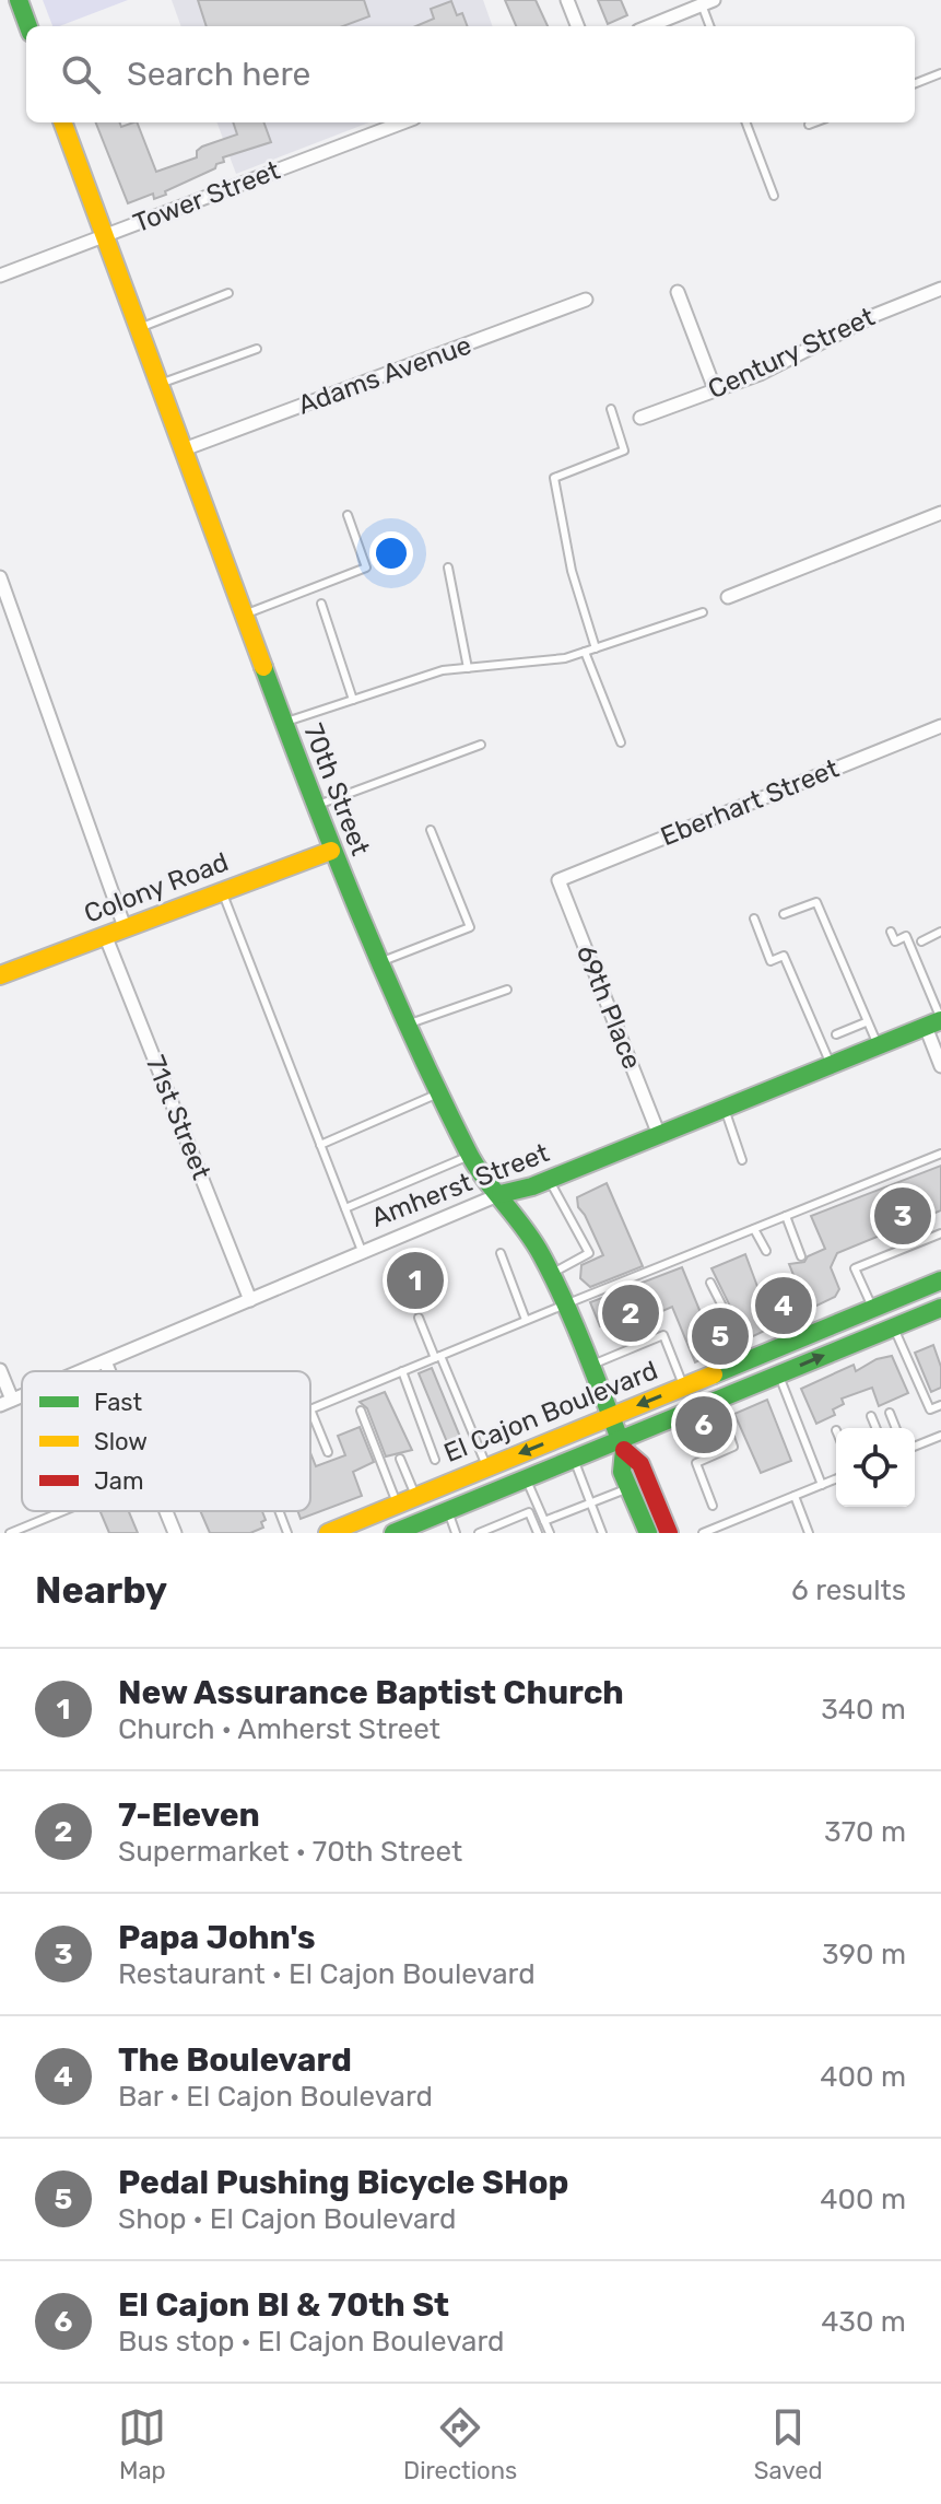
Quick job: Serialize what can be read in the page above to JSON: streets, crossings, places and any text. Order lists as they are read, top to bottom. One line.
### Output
{"streets":{"main road":["70th Street","Colony Road","Amherst Street","El Cajon Boulevard"],"street":["Tower Street","Century Street","Adams Avenue","Eberhart Street","69th Place","71st Street"]},"crossings":[["Tower Street","70th Street"],["Adams Avenue","70th Street"],["70th Street","Colony Road"],["70th Street","Amherst Street"],["70th Street","El Cajon Boulevard"],["Eberhart Street","69th Place"],["Colony Road","71st Street"],["69th Place","Amherst Street"],["71st Street","Amherst Street"]],"legend":["Fast","Slow","Jam"],"page":{"search":"Search here","pins":["3","1","4","2","5","6"],"heading":["Nearby","6 results"],"list":[{"mark":"1","name":"New Assurance Baptist Church","note":"Church · Amherst Street","value":"340 m"},{"mark":"2","name":"7-Eleven","note":"Supermarket · 70th Street","value":"370 m"},{"mark":"3","name":"Papa John's","note":"Restaurant · El Cajon Boulevard","value":"390 m"},{"mark":"4","name":"The Boulevard","note":"Bar · El Cajon Boulevard","value":"400 m"},{"mark":"5","name":"Pedal Pushing Bicycle SHop","note":"Shop · El Cajon Boulevard","value":"400 m"},{"mark":"6","name":"El Cajon Bl & 70th St","note":"Bus stop · El Cajon Boulevard","value":"430 m"}],"nav":["Map","Directions","Saved"]}}
